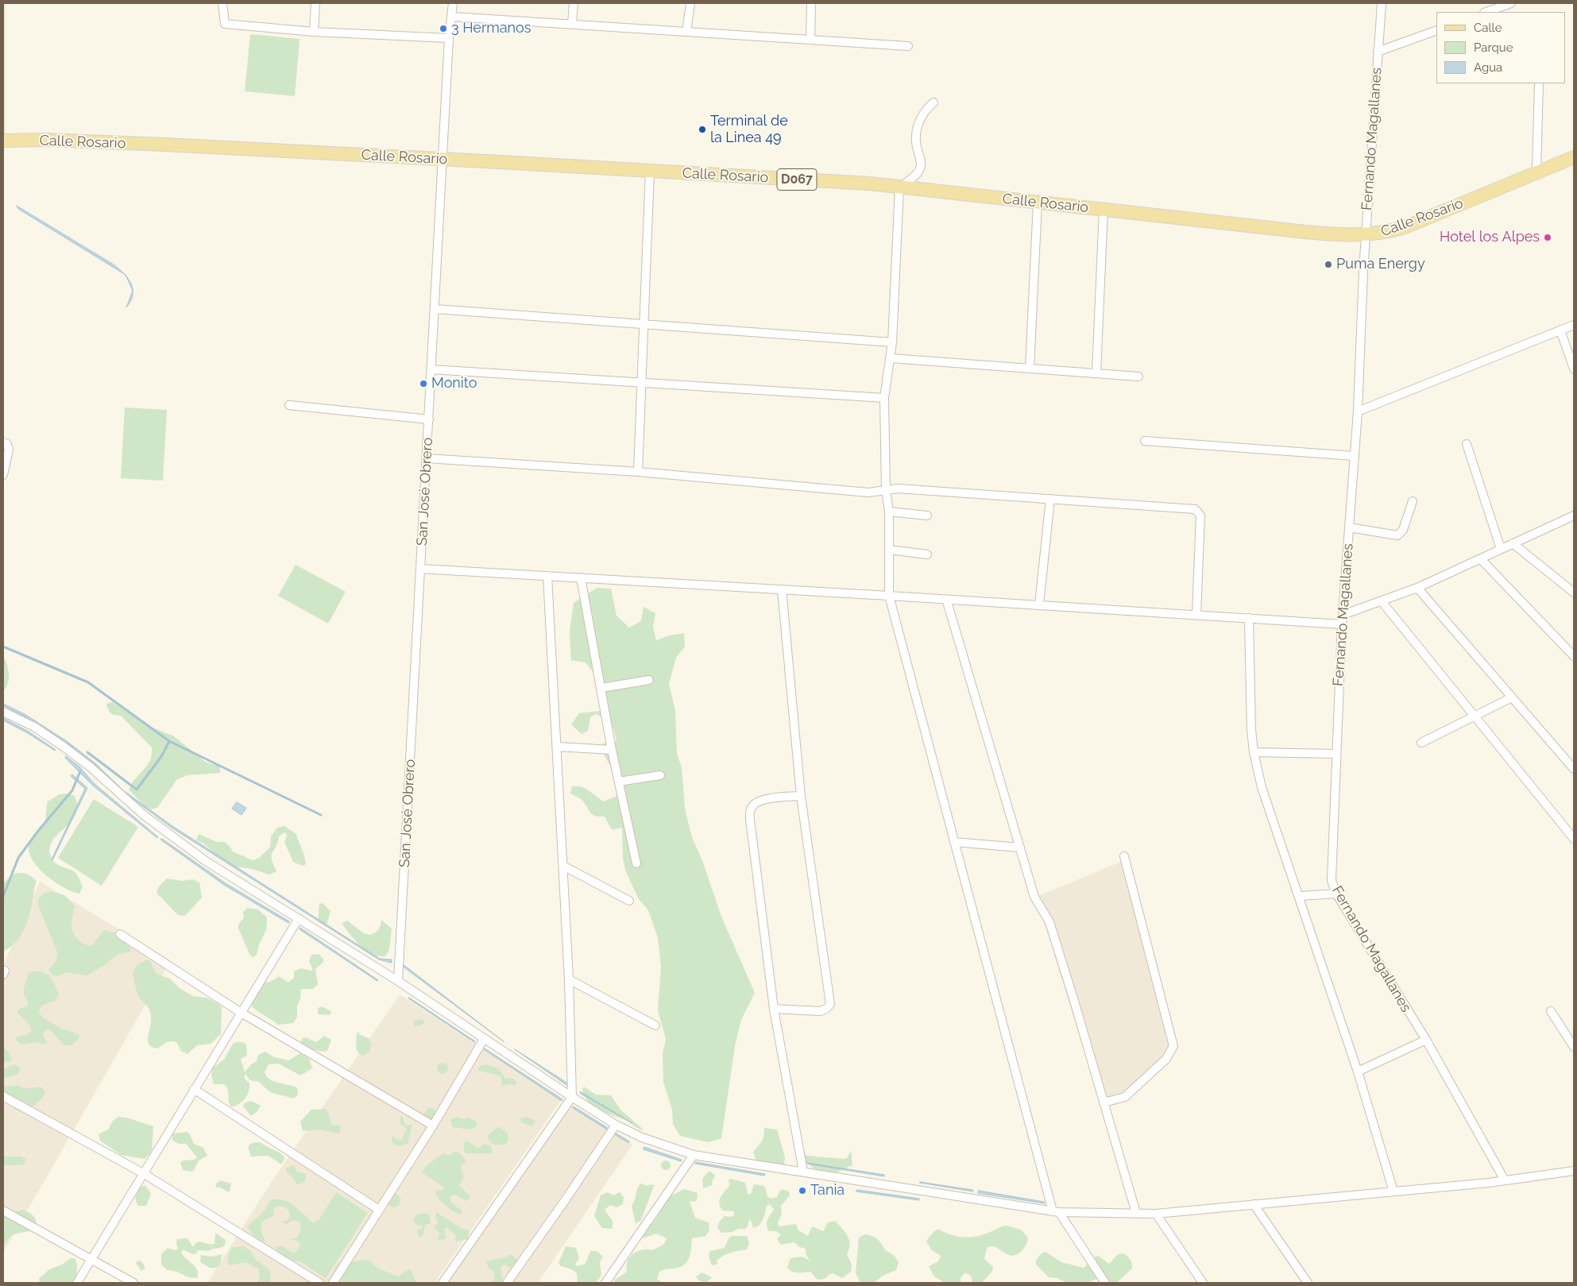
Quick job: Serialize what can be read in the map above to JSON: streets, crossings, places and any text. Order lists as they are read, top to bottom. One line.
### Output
{"streets":{"main road":["Calle Rosario","D067"],"street":["Fernando Magallanes","San José Obrero"]},"crossings":[["Fernando Magallanes","Calle Rosario"],["Calle Rosario","San José Obrero"]],"places":["3 Hermanos","Terminal de la Linea 49","Hotel los Alpes","Puma Energy","Monito","Tania"],"legend":["Calle","Parque","Agua"]}
